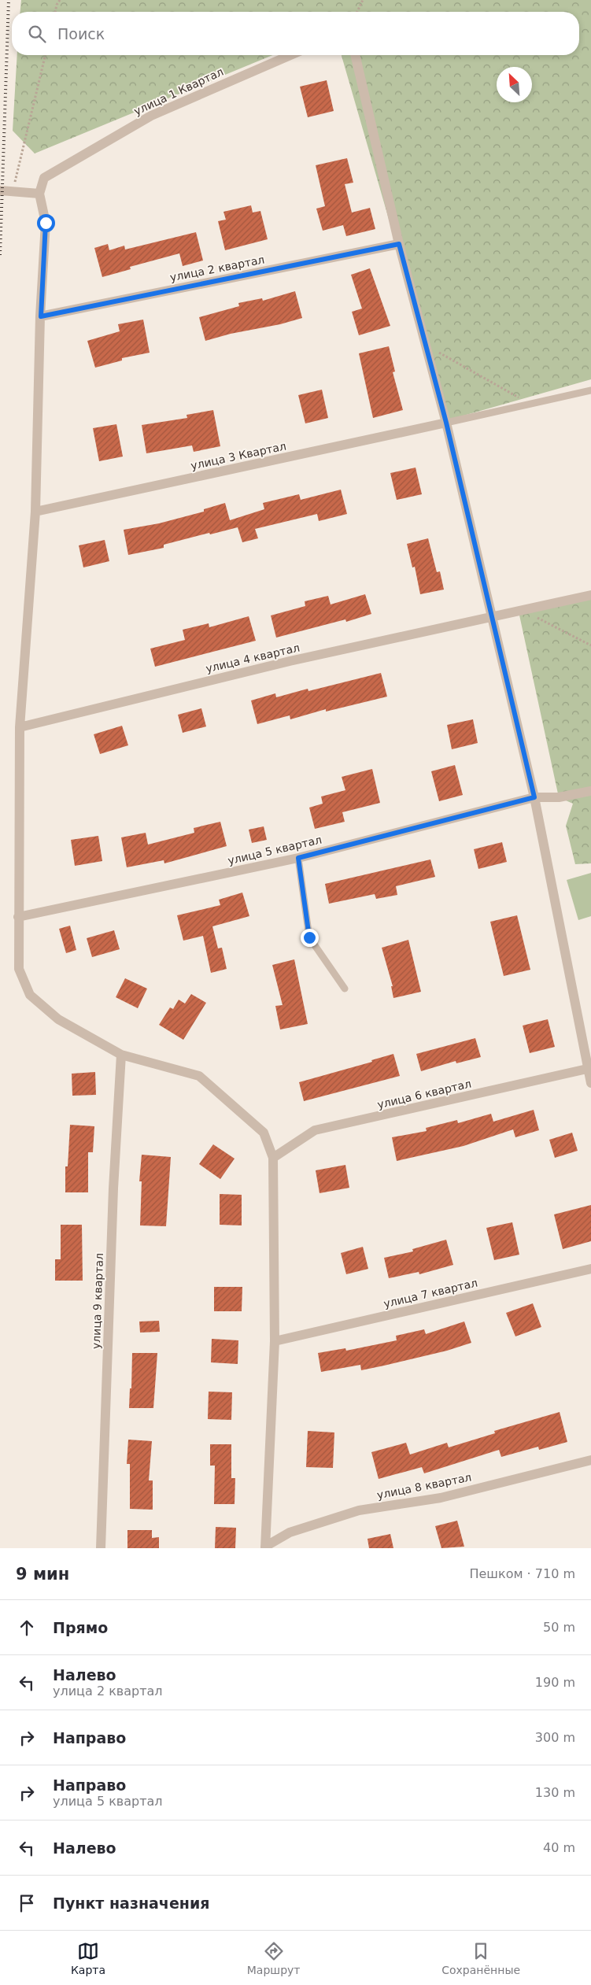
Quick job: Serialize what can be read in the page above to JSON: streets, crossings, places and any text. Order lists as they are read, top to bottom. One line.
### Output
{"streets":{"street":["улица 1 Квартал","улица 2 квартал","улица 3 Квартал","улица 4 квартал","улица 5 квартал","улица 6 квартал","улица 7 квартал","улица 9 квартал","улица 8 квартал"]},"north":"top left","page":{"search":"Поиск","heading":["9 мин","Пешком · 710 m"],"list":[["Прямо","50 m"],["Налево","улица 2 квартал","190 m"],["Направо","300 m"],["Направо","улица 5 квартал","130 m"],["Налево","40 m"],"Пункт назначения"],"nav":["Карта","Маршрут","Сохранённые"]}}
